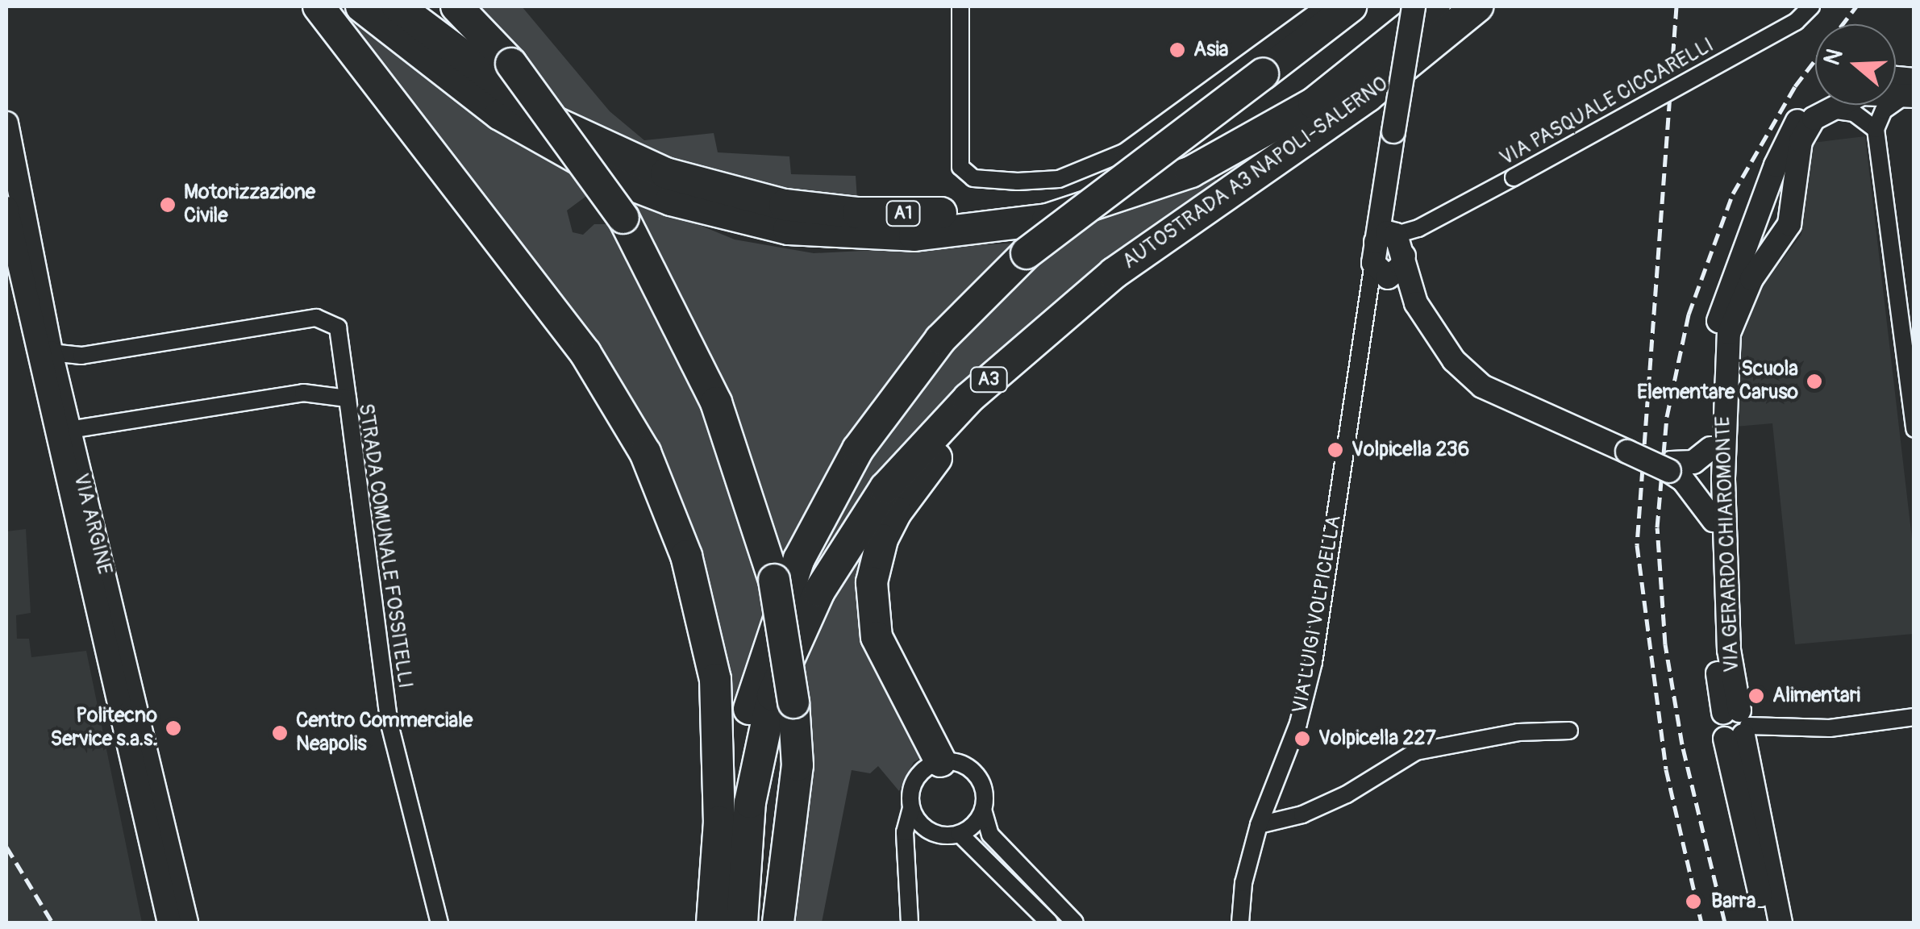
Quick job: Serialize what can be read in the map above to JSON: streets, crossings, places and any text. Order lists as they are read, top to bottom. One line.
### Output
{"streets":{"highway":["AUTOSTRADA A3 NAPOLI-SALERNO","A1","A3"],"street":["VIA PASQUALE CICCARELLI","VIA ARGINE","VIA GERARDO CHIAROMONTE","STRADA COMUNALE FOSSITELLI","VIA LUIGI VOLPICELLA"]},"crossings":[["VIA PASQUALE CICCARELLI","VIA LUIGI VOLPICELLA"],["A1","VIA LUIGI VOLPICELLA"],["VIA ARGINE","STRADA COMUNALE FOSSITELLI"]],"places":["Asia","Motorizzazione Civile","Scuola Elementare Caruso","Volpicella 236","Alimentari","Politecno Service s.a.s.","Centro Commerciale Neapolis","Volpicella 227","Barra"],"north":"left"}
